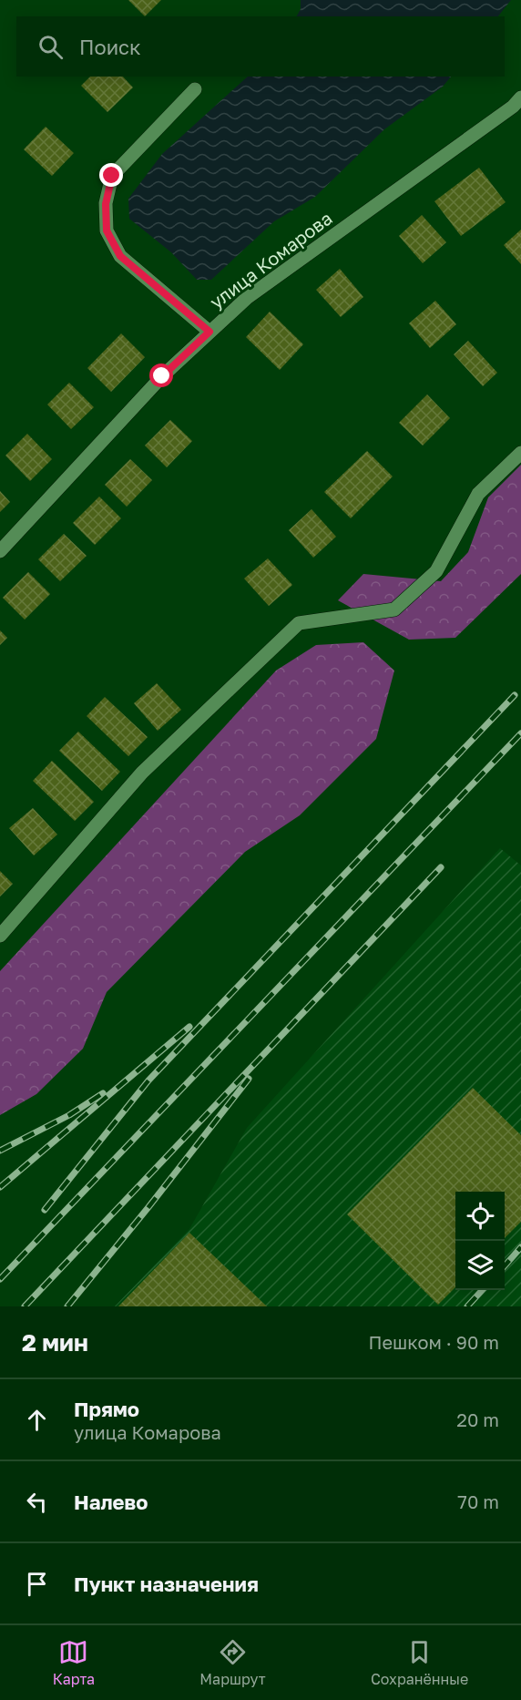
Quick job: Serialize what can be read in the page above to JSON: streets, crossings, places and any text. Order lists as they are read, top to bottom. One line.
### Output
{"streets":{"street":["улица Комарова"]},"page":{"search":"Поиск","heading":["2 мин","Пешком · 90 m"],"list":[["Прямо","улица Комарова","20 m"],["Налево","70 m"],"Пункт назначения"],"nav":["Карта","Маршрут","Сохранённые"]}}
